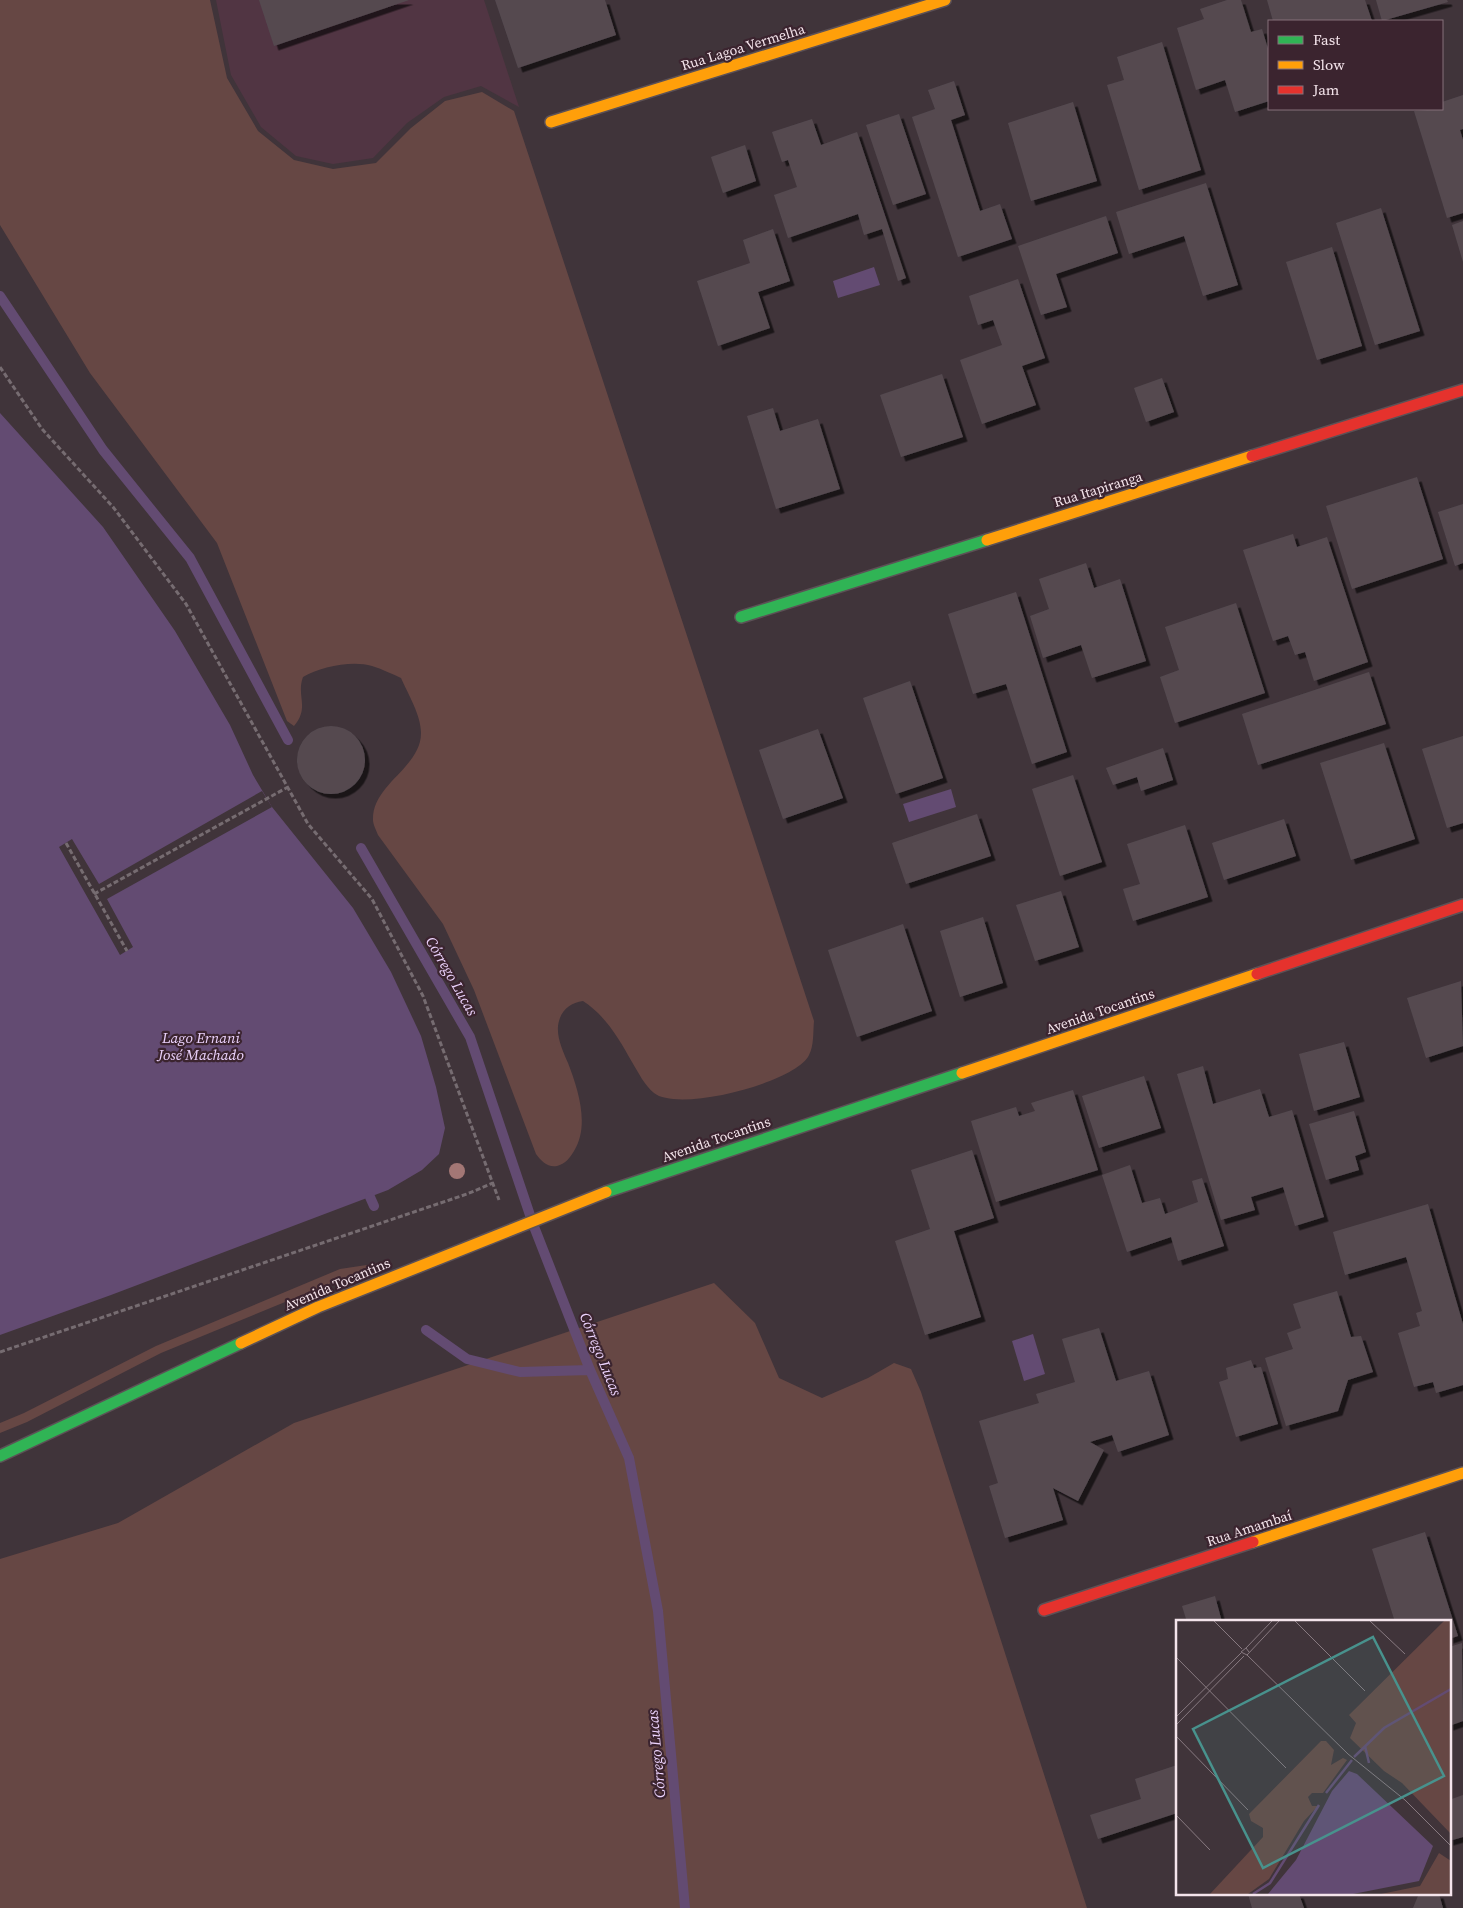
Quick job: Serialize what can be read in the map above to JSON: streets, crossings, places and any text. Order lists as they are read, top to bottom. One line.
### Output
{"streets":{"street":["Rua Lagoa Vermelha","Rua Itapiranga","Avenida Tocantins","Rua Amambaí"]},"water":["Córrego Lucas","Lago Ernani José Machado"],"legend":["Fast","Slow","Jam"]}
